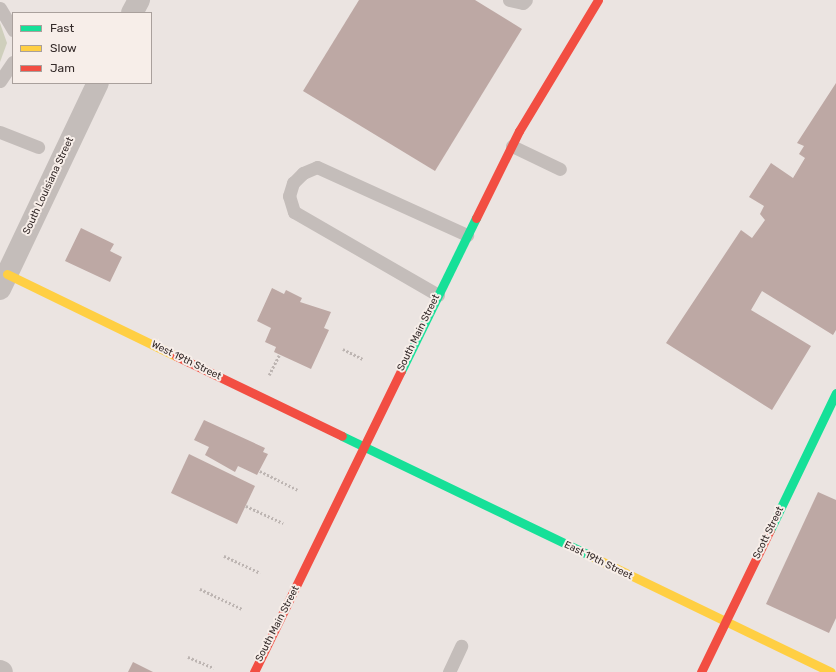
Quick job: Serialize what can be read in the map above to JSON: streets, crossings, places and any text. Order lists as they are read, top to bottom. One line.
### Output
{"streets":{"street":["South Louisiana Street","South Main Street","West 19th Street","Scott Street","East 19th Street"]},"crossings":[["South Louisiana Street","West 19th Street"],["South Main Street","West 19th Street"],["South Main Street","East 19th Street"],["West 19th Street","East 19th Street"],["Scott Street","East 19th Street"]],"legend":["Fast","Slow","Jam"]}
